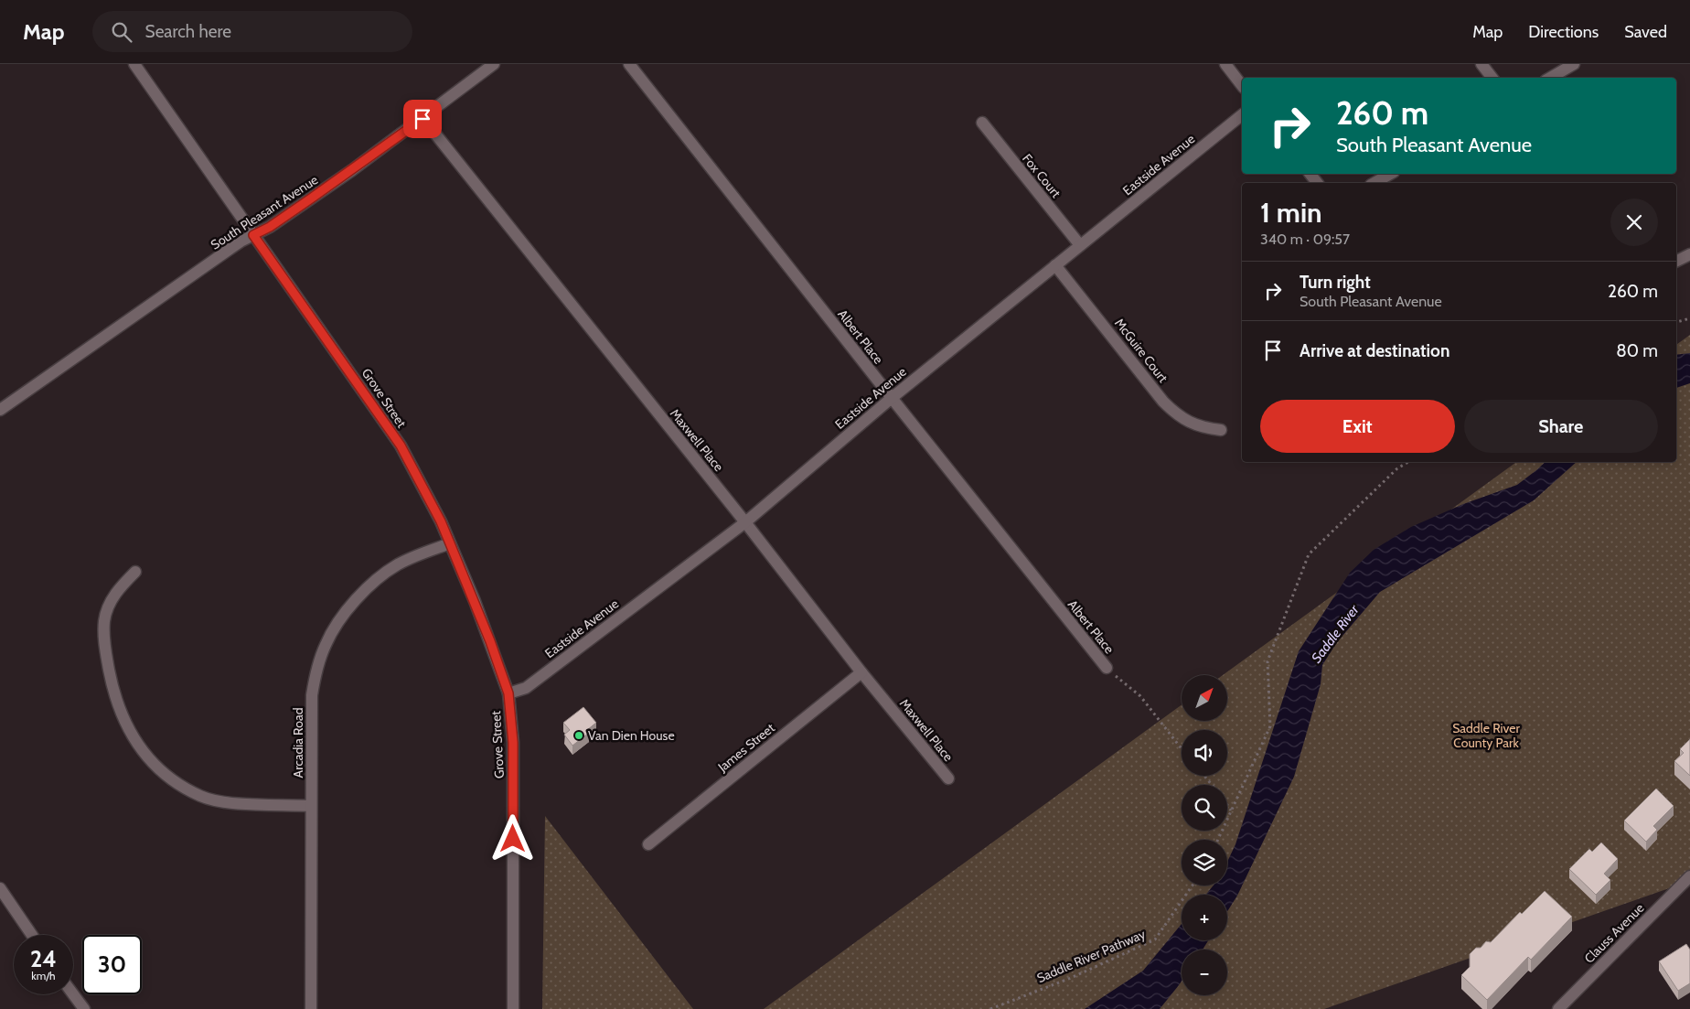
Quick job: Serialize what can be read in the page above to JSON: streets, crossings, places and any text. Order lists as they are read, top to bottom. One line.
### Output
{"streets":{"street":["Eastside Avenue","Fox Court","South Pleasant Avenue","Albert Place","McGuire Court","Grove Street","Maxwell Place","Arcadia Road","James Street","Clauss Avenue"],"path":["Saddle River Pathway"]},"crossings":[["Eastside Avenue","Fox Court"],["Eastside Avenue","Albert Place"],["Eastside Avenue","McGuire Court"],["Eastside Avenue","Grove Street"],["Eastside Avenue","Maxwell Place"],["South Pleasant Avenue","Grove Street"],["South Pleasant Avenue","Maxwell Place"],["Grove Street","Arcadia Road"],["Maxwell Place","James Street"]],"water":["Saddle River"],"parks":["Saddle River County Park"],"places":["Van Dien House"],"north":"top right","page":{"header":"Map","search":"Search here","nav":["Map","Directions","Saved"],"turn":["260 m","South Pleasant Avenue"],"heading":["1 min","340 m · 09:57"],"list":[{"name":"Turn right","note":"South Pleasant Avenue","value":"260 m"},{"name":"Arrive at destination","value":"80 m"}],"buttons":["Exit","Share"],"map_buttons":["+","−"],"speed":"24 km/h","limit":"30"}}
